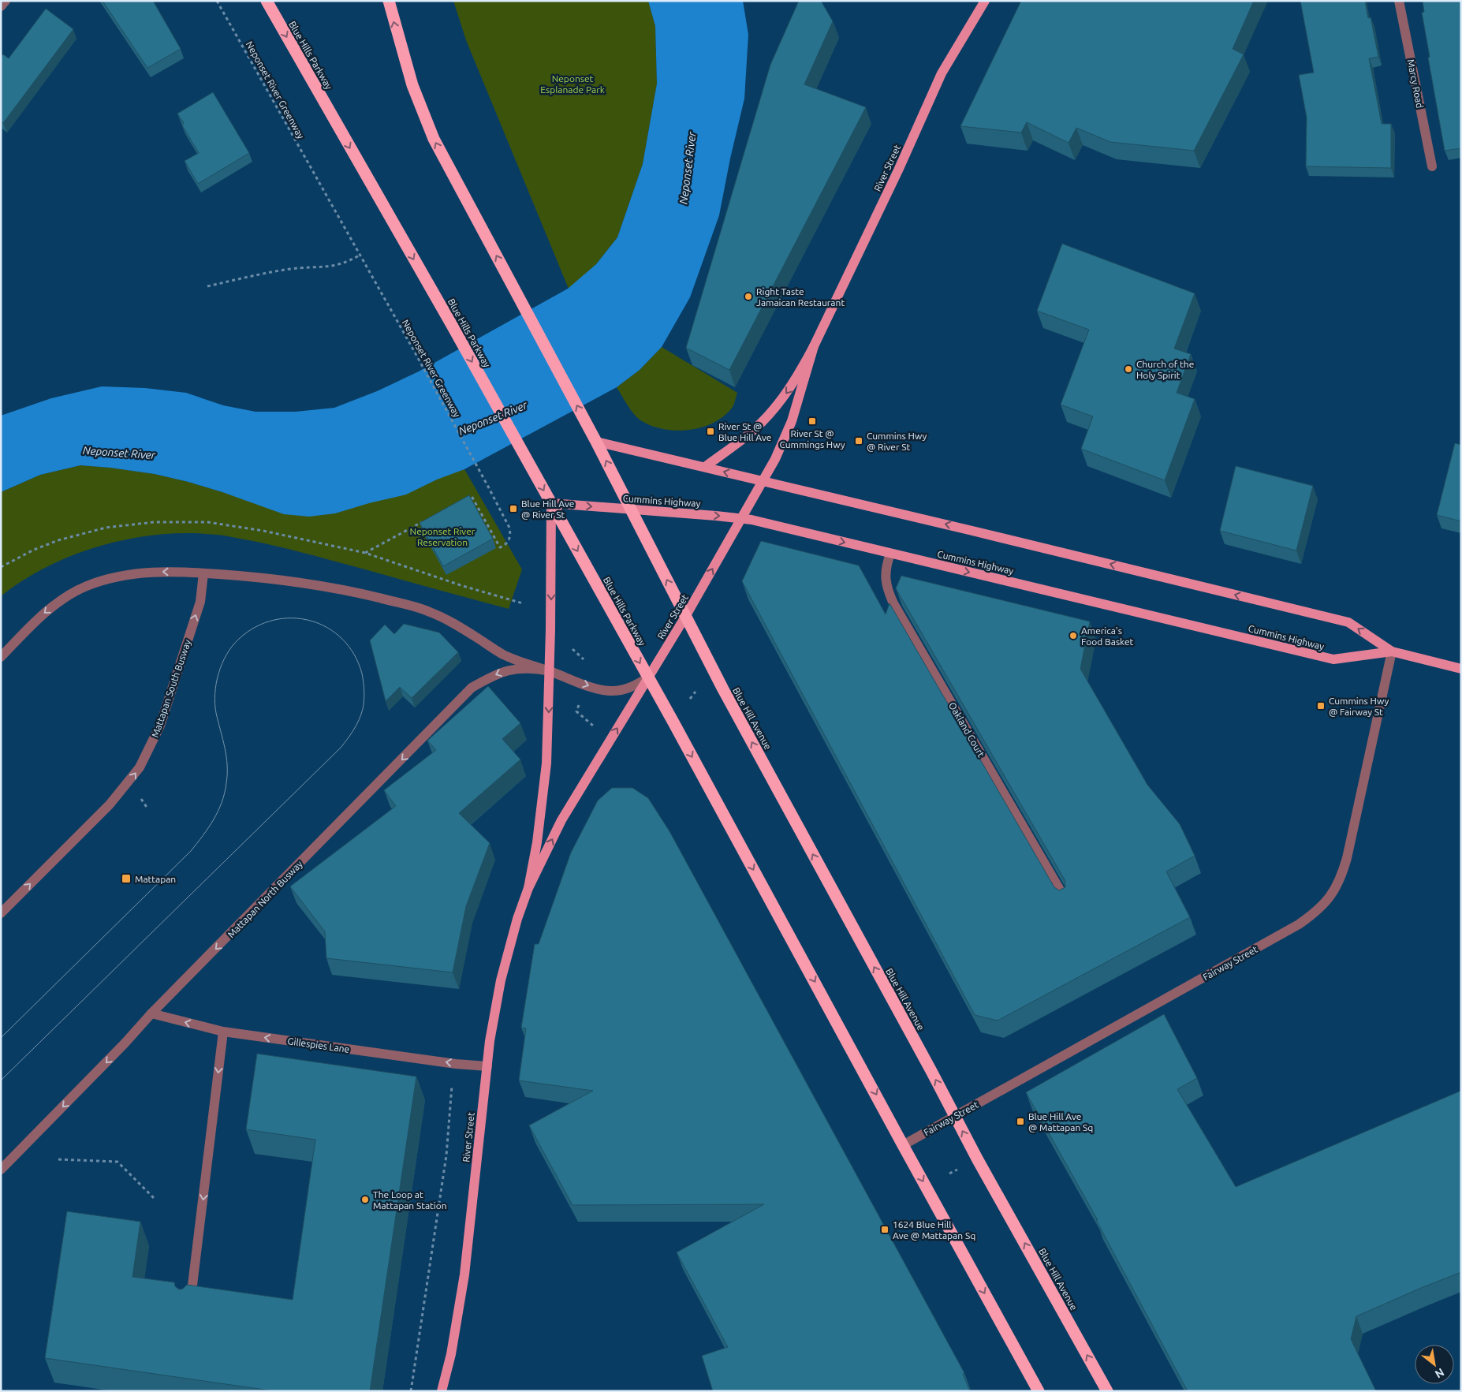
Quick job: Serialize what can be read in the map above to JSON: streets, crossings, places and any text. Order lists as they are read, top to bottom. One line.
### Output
{"streets":{"highway":["Blue Hills Parkway","Blue Hill Avenue"],"main road":["River Street","Cummins Highway"],"street":["Marcy Road","Mattapan South Busway","Oakland Court","Mattapan North Busway","Fairway Street","Gillespies Lane"],"path":["Neponset River Greenway"]},"crossings":[["Blue Hills Parkway","River Street"],["Blue Hills Parkway","Cummins Highway"],["River Street","Cummins Highway"],["River Street","Blue Hill Avenue"],["River Street","Mattapan North Busway"],["River Street","Gillespies Lane"],["Cummins Highway","Oakland Court"],["Cummins Highway","Fairway Street"],["Blue Hill Avenue","Fairway Street"],["Mattapan North Busway","Gillespies Lane"]],"one_way":["Mattapan South Busway","Mattapan North Busway","Gillespies Lane"],"water":["Neponset River"],"parks":["Neponset Esplanade Park","Neponset River Reservation"],"places":{"other":["Right Taste Jamaican Restaurant","Church of the Holy Spirit","America's Food Basket","The Loop at Mattapan Station"],"transit":["River St @ Cummings Hwy","River St @ Blue Hill Ave","Cummins Hwy @ River St","Blue Hill Ave @ River St","Cummins Hwy @ Fairway St","Mattapan","Blue Hill Ave @ Mattapan Sq","1624 Blue Hill Ave @ Mattapan Sq"]},"north":"bottom right"}
